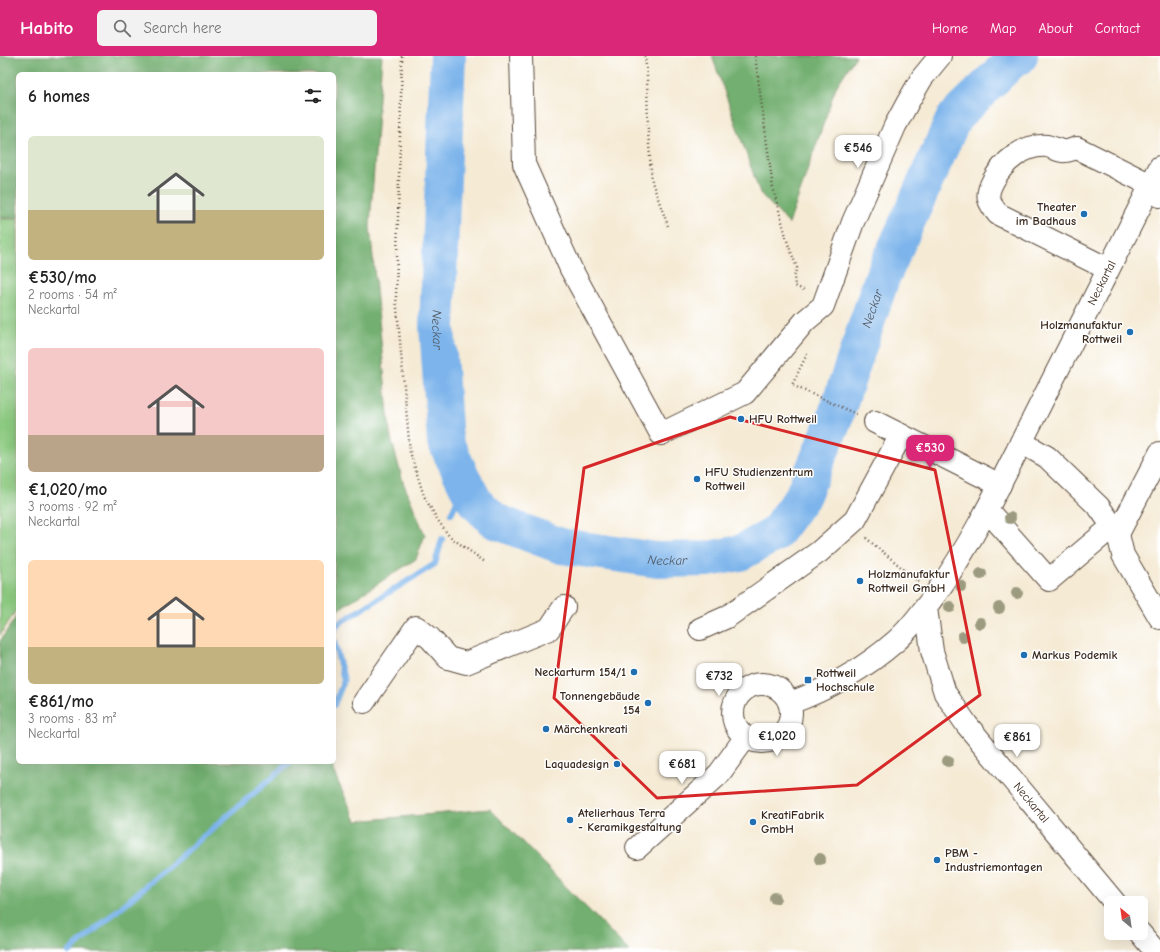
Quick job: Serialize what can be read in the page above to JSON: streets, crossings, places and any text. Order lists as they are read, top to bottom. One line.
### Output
{"streets":{"street":["Neckartal"]},"water":["Neckar"],"places":{"other":["Theater im Badhaus","Holzmanufaktur Rottweil","HFU Rottweil","HFU Studienzentrum Rottweil","Holzmanufaktur Rottweil GmbH","Markus Podemik","Neckarturm 154/1","Tonnengebäude 154","Märchenkreati","Laquadesign","Atelierhaus Terra - Keramikgestaltung","KreatiFabrik GmbH","PBM - Industriemontagen"],"transit":["Rottweil Hochschule"]},"north":"top left","page":{"header":"Habito","search":"Search here","nav":["Home","Map","About","Contact"],"heading":"6 homes","list":[{"name":"€530/mo","note":"2 rooms · 54 m² · Neckartal"},{"name":"€1,020/mo","note":"3 rooms · 92 m² · Neckartal"},{"name":"€861/mo","note":"3 rooms · 83 m² · Neckartal"}],"price":["€546","€530","€732","€1,020","€861","€681"]}}
